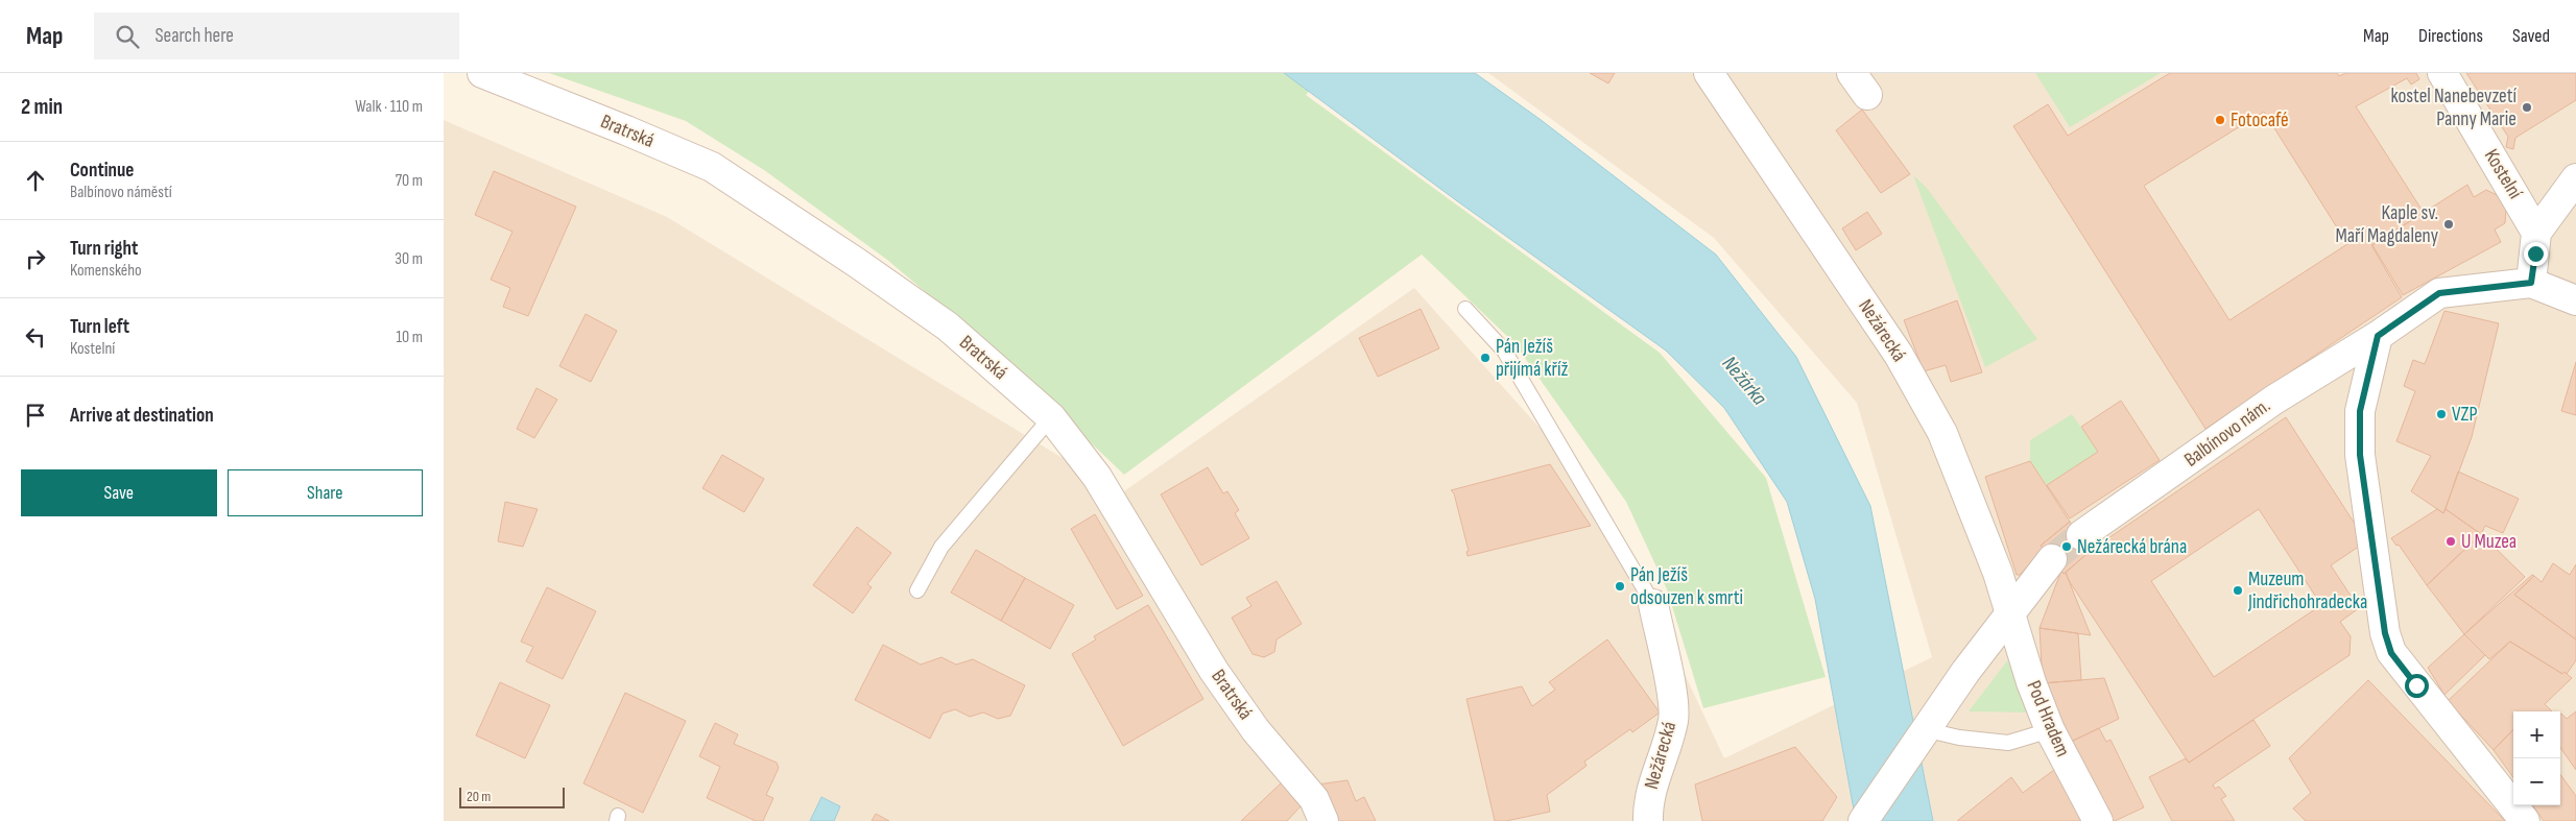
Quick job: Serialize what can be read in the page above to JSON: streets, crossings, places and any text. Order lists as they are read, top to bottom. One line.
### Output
{"streets":{"street":["Bratrská","Kostelní","Nežárecká","Balbínovo nám.","Pod Hradem"]},"crossings":[["Nežárecká","Pod Hradem"]],"water":["Nežárka"],"places":["kostel Nanebevzetí Panny Marie","Fotocafé","Kaple sv. Maří Magdaleny","Pán Ježíš přijímá kříž","VZP","U Muzea","Nežárecká brána","Pán Ježíš odsouzen k smrti","Muzeum Jindřichohradecka"],"scale_bar":"20 m","page":{"header":"Map","search":"Search here","nav":["Map","Directions","Saved"],"heading":["2 min","Walk · 110 m"],"list":[["Continue","Balbínovo náměstí","70 m"],["Turn right","Komenského","30 m"],["Turn left","Kostelní","10 m"],"Arrive at destination"],"buttons":["Save","Share"],"map_buttons":["+","−"],"scale":"20 m"}}
